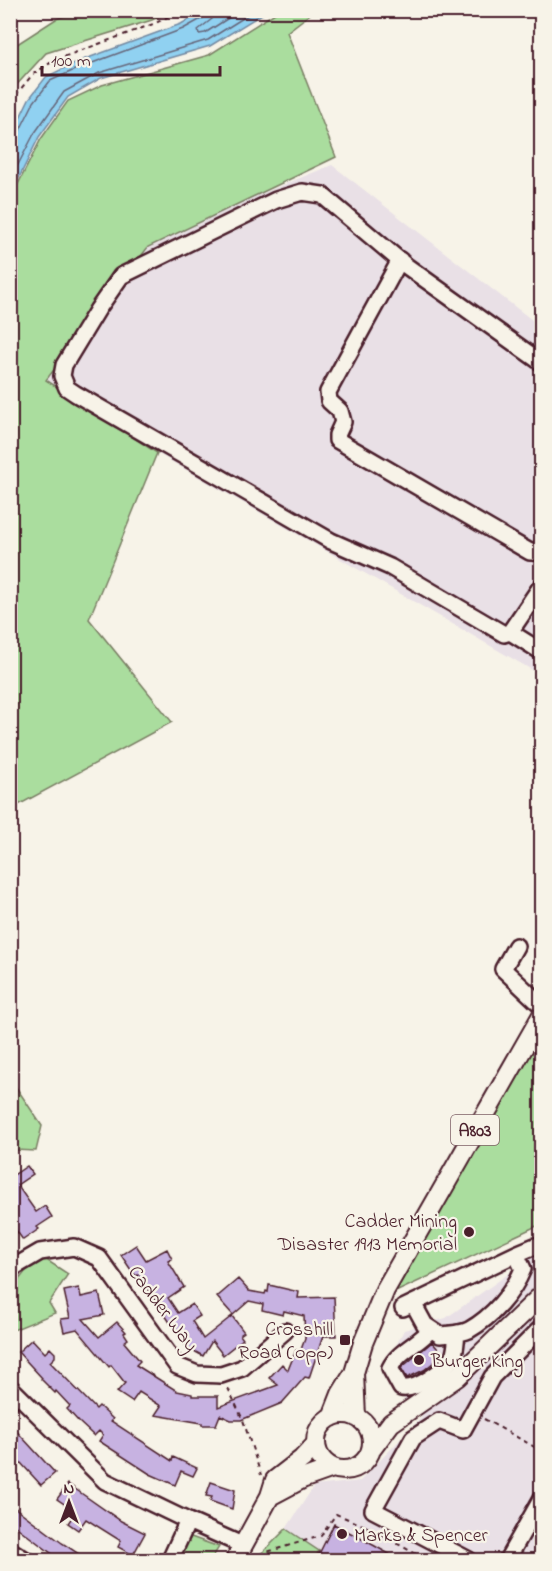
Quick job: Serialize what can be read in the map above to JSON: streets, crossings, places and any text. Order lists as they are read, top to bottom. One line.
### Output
{"streets":{"main road":["A803"],"street":["Cadder Way"]},"places":{"other":["Cadder Mining Disaster 1913 Memorial","Burger King","Marks & Spencer"],"transit":["Crosshill Road (opp)"]},"scale_bar":"100 m","north":"top"}
